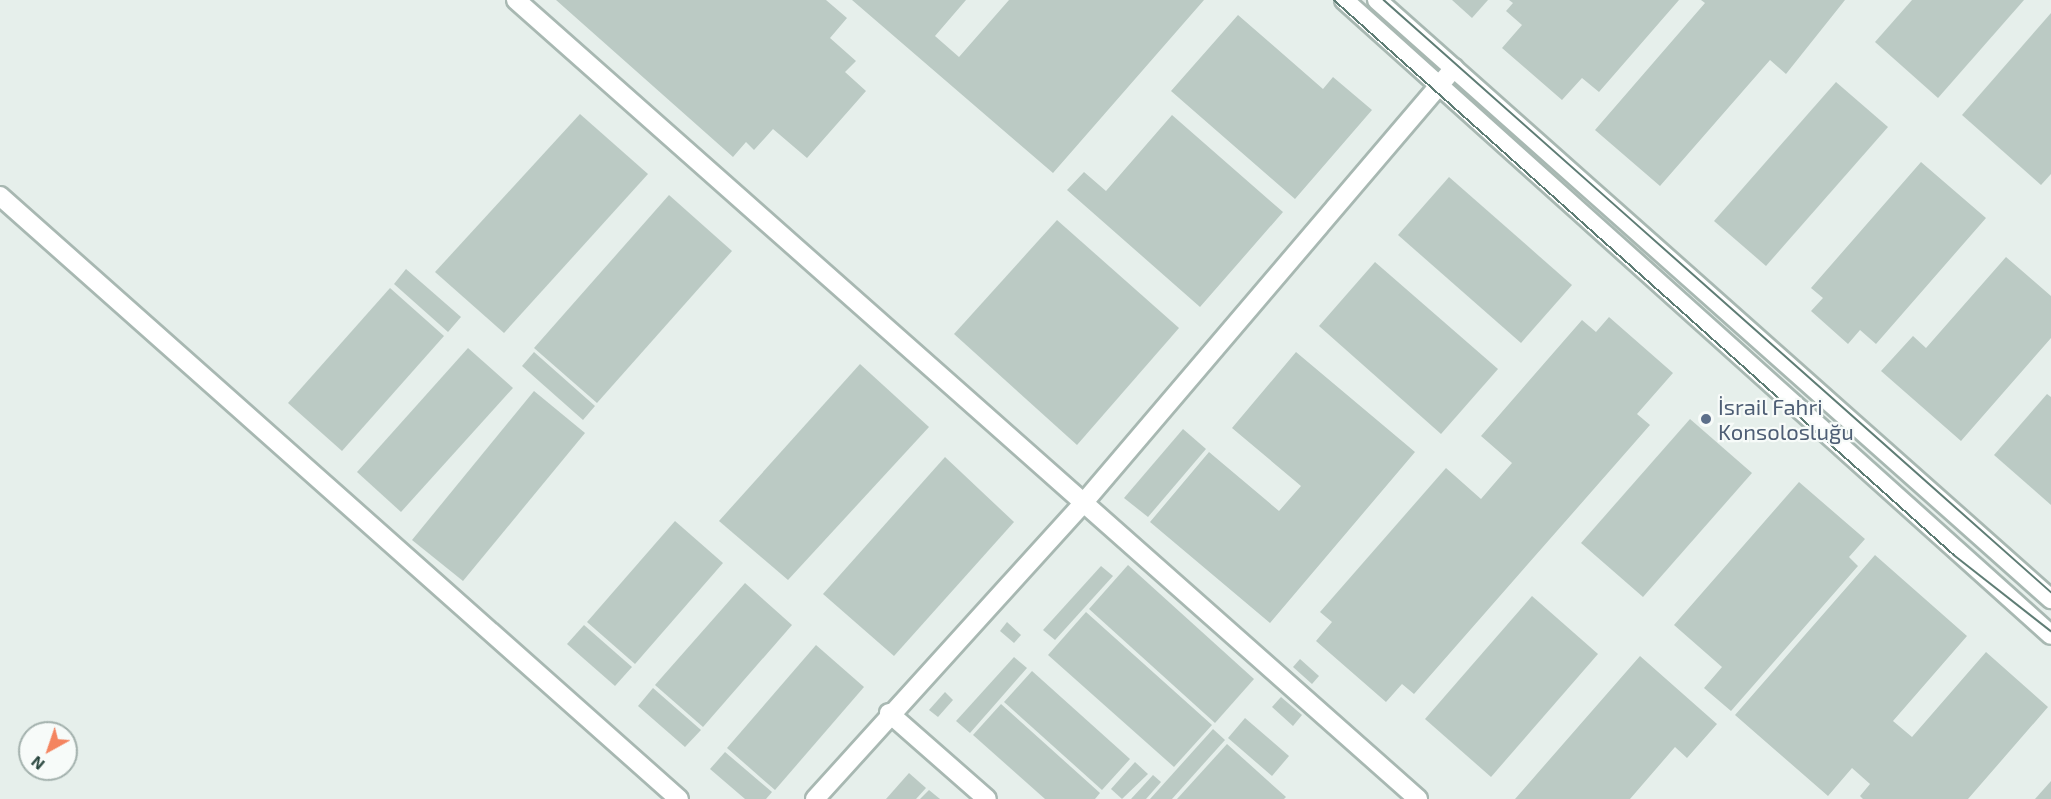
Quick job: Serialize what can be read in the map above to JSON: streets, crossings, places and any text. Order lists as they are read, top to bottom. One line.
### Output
{"places":["İsrail Fahri Konsolosluğu"],"north":"bottom left"}
